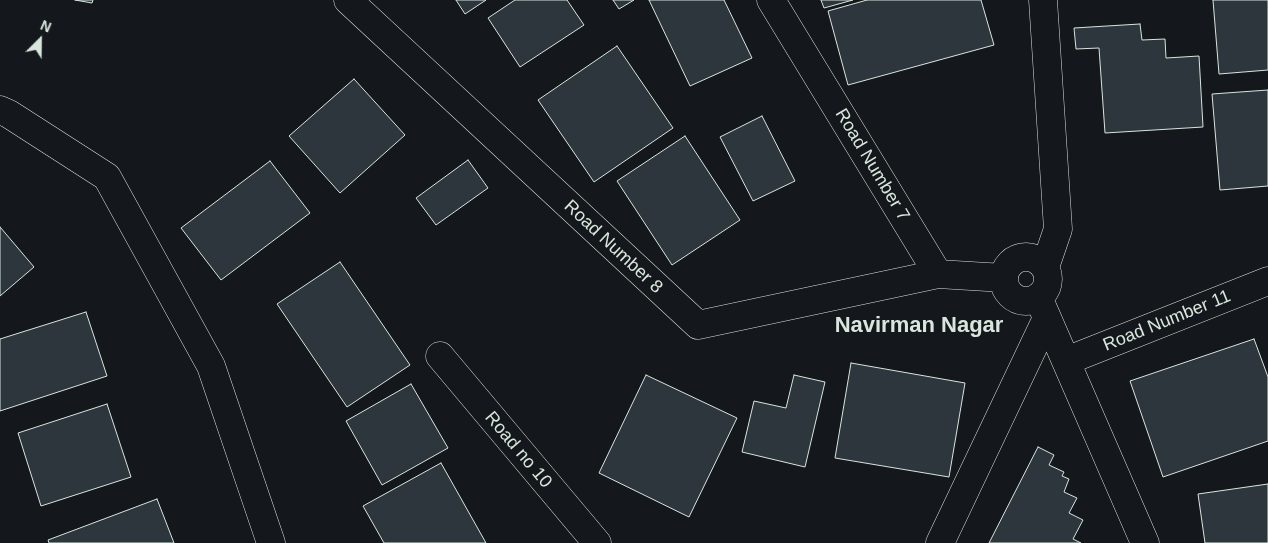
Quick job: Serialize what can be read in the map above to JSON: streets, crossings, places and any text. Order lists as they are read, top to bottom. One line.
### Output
{"streets":{"street":["Road Number 7","Road Number 8","Road Number 11","Road no 10"]},"crossings":[["Road Number 7","Road Number 8"]],"districts":["Navirman Nagar"],"north":"top right"}
